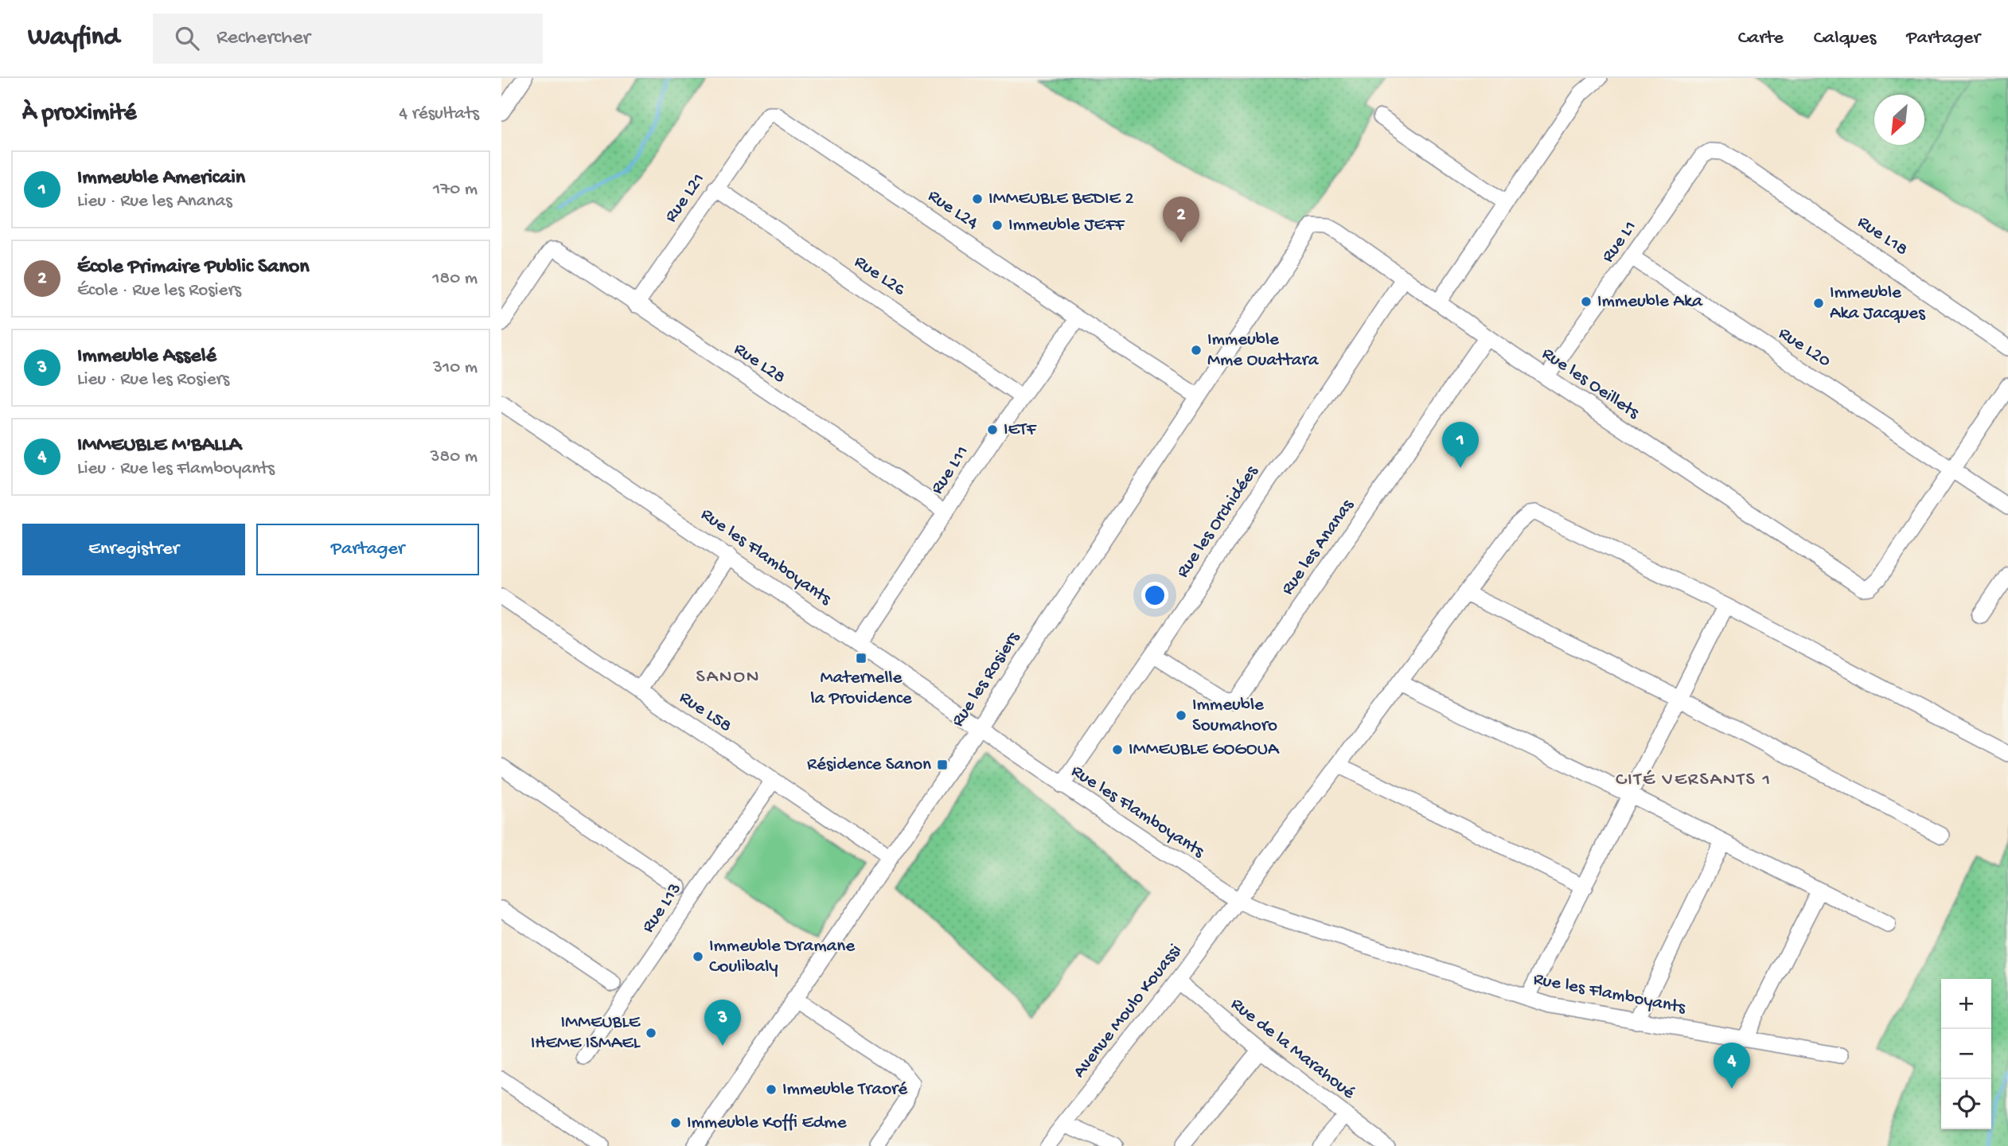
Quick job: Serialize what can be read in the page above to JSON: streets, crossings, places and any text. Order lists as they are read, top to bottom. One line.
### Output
{"streets":{"street":["Rue L21","Rue L24","Rue L18","Rue L1","Rue L26","Rue L20","Rue L28","Rue les Oeillets","Rue L11","Rue les Orchidées","Rue les Ananas","Rue les Flamboyants","Rue les Rosiers","Rue L58","Rue L13","Avenue Moulo Kouassi","Rue de la Marahoué"]},"crossings":[["Rue L21","Rue L24"],["Rue L21","Rue L26"],["Rue L21","Rue L28"],["Rue L24","Rue L11"],["Rue L24","Rue les Rosiers"],["Rue L18","Rue L1"],["Rue L1","Rue L20"],["Rue L1","Rue les Oeillets"],["Rue L26","Rue L11"],["Rue L20","Rue les Oeillets"],["Rue L28","Rue L11"],["Rue les Oeillets","Rue les Orchidées"],["Rue les Oeillets","Rue les Ananas"],["Rue les Oeillets","Rue les Rosiers"],["Rue L11","Rue les Flamboyants"],["Rue les Orchidées","Rue les Ananas"],["Rue les Orchidées","Rue les Flamboyants"],["Rue les Flamboyants","Rue les Rosiers"],["Rue les Flamboyants","Avenue Moulo Kouassi"],["Rue les Rosiers","Rue L58"],["Rue L58","Rue L13"],["Avenue Moulo Kouassi","Rue de la Marahoué"]],"districts":["SANON","CITÉ VERSANTS 1"],"places":{"other":["IMMEUBLE BEDIE 2","Immeuble JEFF","Immeuble Aka","Immeuble Aka Jacques","Immeuble Mme Ouattara","IETF","Immeuble Soumahoro","IMMEUBLE GOGOUA","Immeuble Dramane Coulibaly","IMMEUBLE IHEME ISMAEL","Immeuble Traoré","Immeuble Koffi Edme"],"transit":["Maternelle la Providence","Résidence Sanon"]},"north":"bottom left","page":{"header":"Wayfind","search":"Rechercher","nav":["Carte","Calques","Partager"],"heading":["À proximité","4 résultats"],"list":[{"mark":"1","name":"Immeuble Americain","note":"Lieu · Rue les Ananas","value":"170 m"},{"mark":"2","name":"École Primaire Public Sanon","note":"École · Rue les Rosiers","value":"180 m"},{"mark":"3","name":"Immeuble Asselé","note":"Lieu · Rue les Rosiers","value":"310 m"},{"mark":"4","name":"IMMEUBLE M'BALLA","note":"Lieu · Rue les Flamboyants","value":"380 m"}],"pins":["2","1","3","4"],"buttons":["Enregistrer","Partager"],"map_buttons":["+","−"]}}
